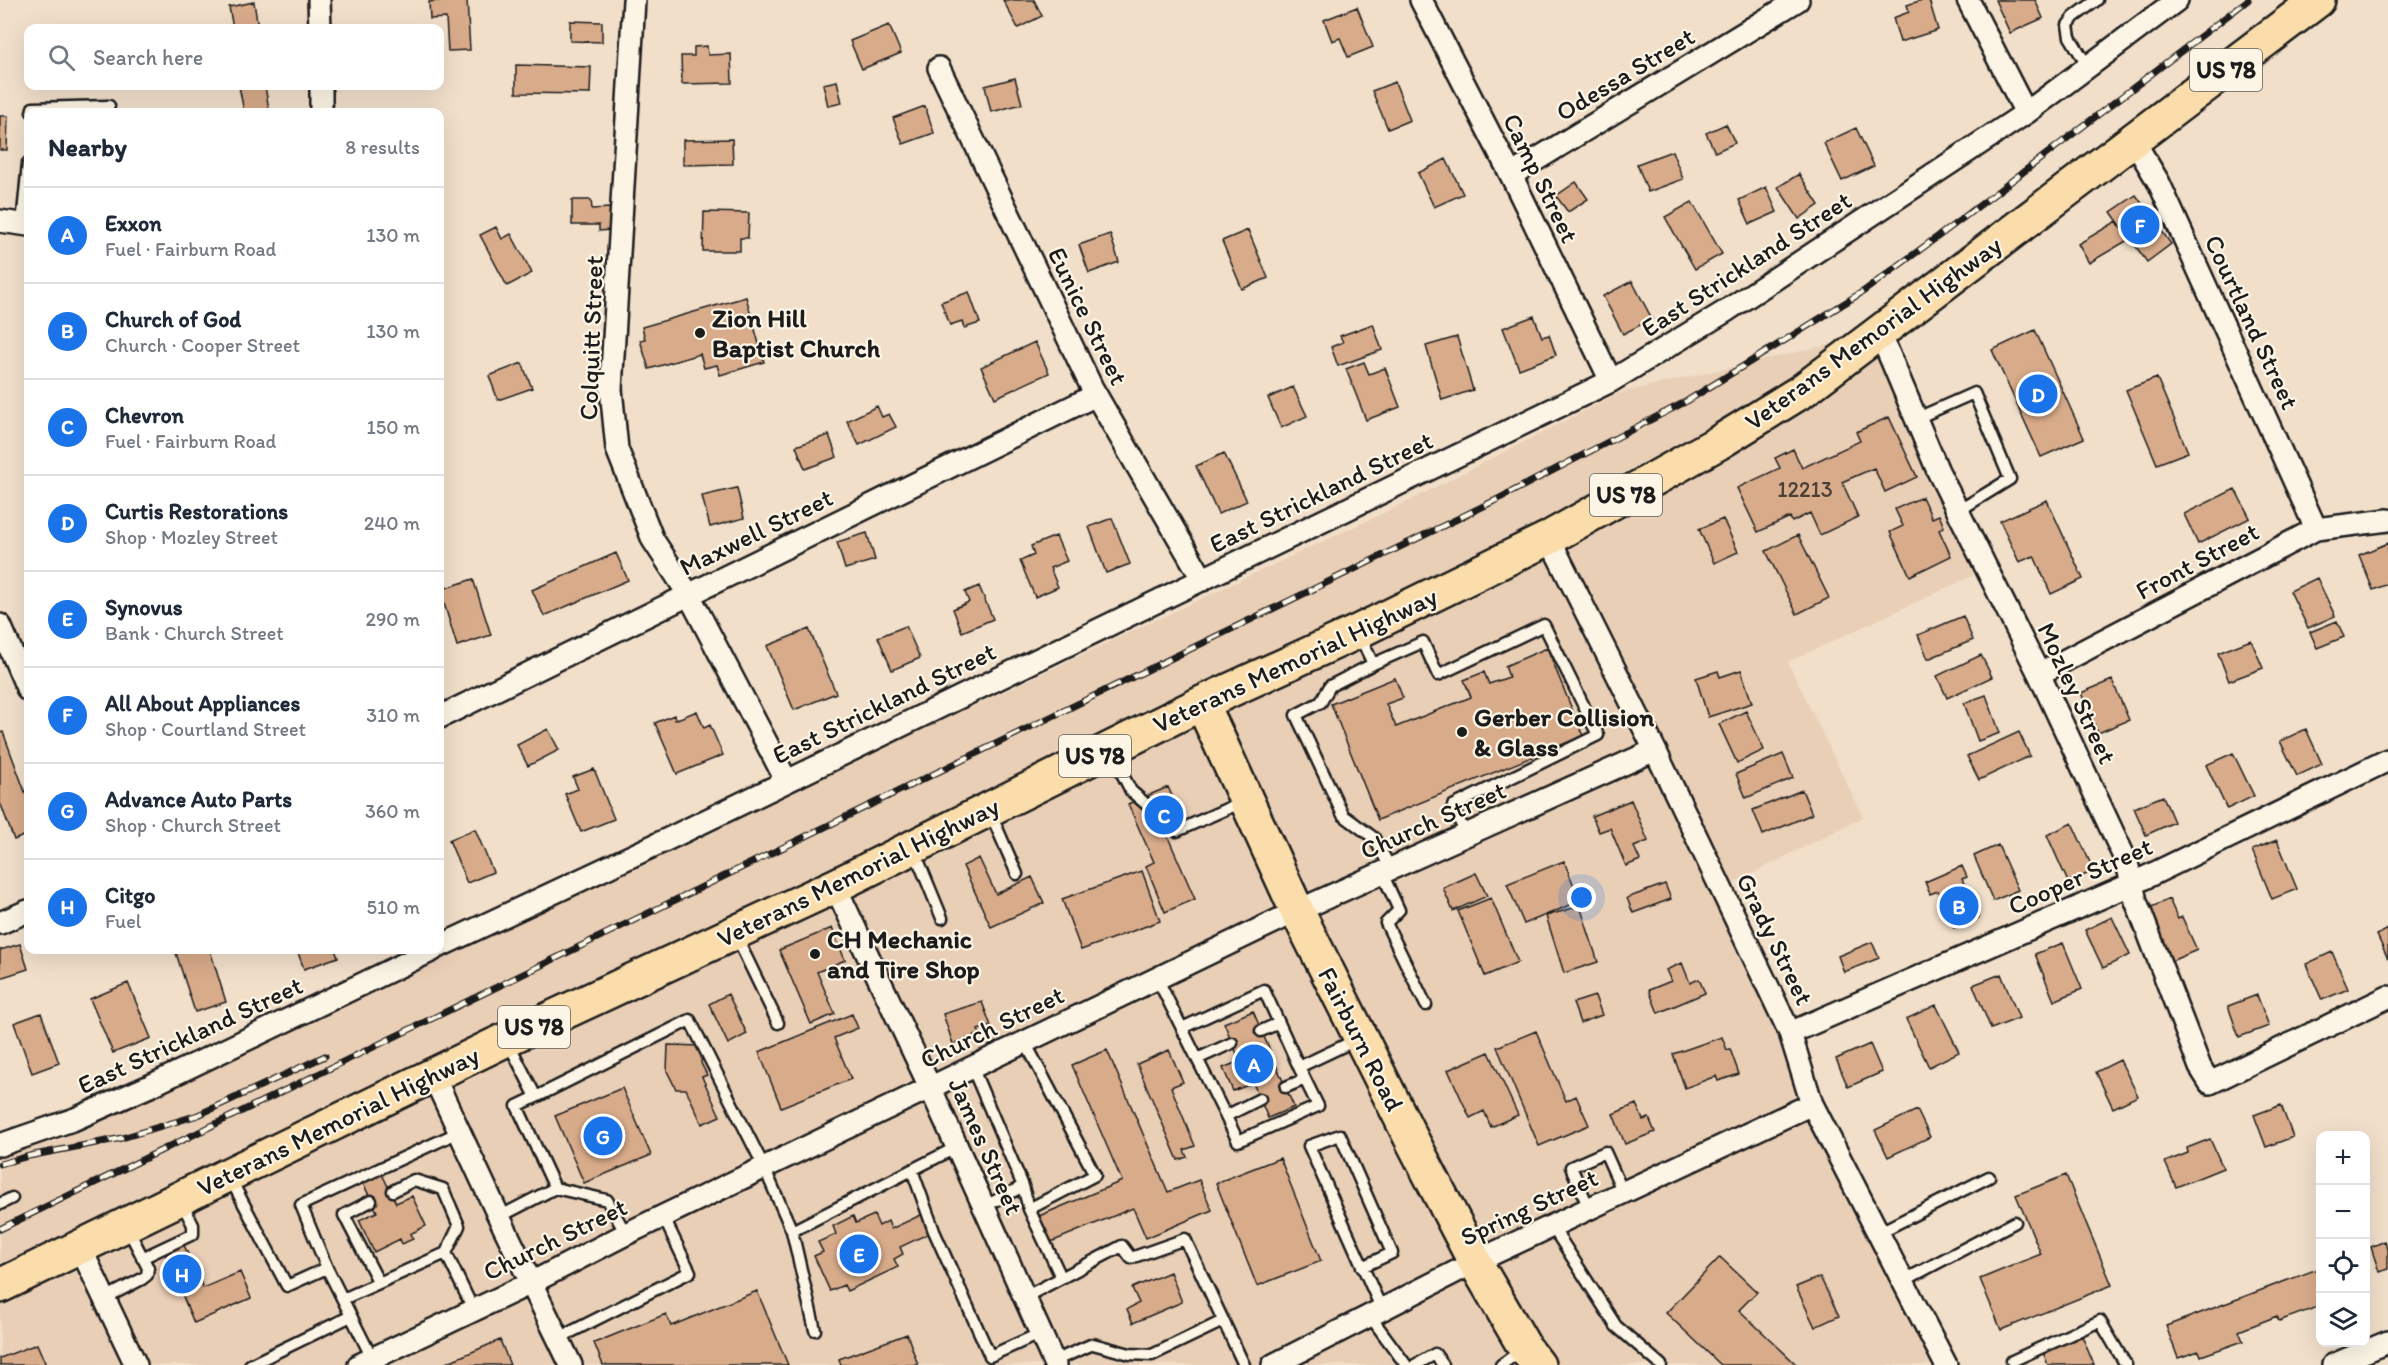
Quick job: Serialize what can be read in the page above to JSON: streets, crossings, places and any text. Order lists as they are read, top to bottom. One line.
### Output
{"streets":{"main road":["US 78","Veterans Memorial Highway","Fairburn Road"],"street":["Odessa Street","Camp Street","East Strickland Street","Eunice Street","Courtland Street","Colquitt Street","Maxwell Street","Front Street","Mozley Street","Church Street","Cooper Street","Grady Street","James Street","Spring Street"]},"crossings":[["Odessa Street","Camp Street"],["Camp Street","East Strickland Street"],["East Strickland Street","Eunice Street"],["East Strickland Street","Colquitt Street"],["Eunice Street","Maxwell Street"],["Courtland Street","Veterans Memorial Highway"],["Courtland Street","Front Street"],["Veterans Memorial Highway","Mozley Street"],["Veterans Memorial Highway","Grady Street"],["Veterans Memorial Highway","Fairburn Road"],["Veterans Memorial Highway","James Street"],["Colquitt Street","Maxwell Street"],["Front Street","Mozley Street"],["Mozley Street","Cooper Street"],["Church Street","Grady Street"],["Church Street","Fairburn Road"],["Church Street","James Street"],["Cooper Street","Grady Street"],["Grady Street","Spring Street"],["Fairburn Road","Spring Street"]],"places":["Zion Hill Baptist Church","Gerber Collision & Glass","CH Mechanic and Tire Shop"],"house_numbers":["12213"],"page":{"search":"Search here","heading":["Nearby","8 results"],"list":[{"mark":"A","name":"Exxon","note":"Fuel · Fairburn Road","value":"130 m"},{"mark":"B","name":"Church of God","note":"Church · Cooper Street","value":"130 m"},{"mark":"C","name":"Chevron","note":"Fuel · Fairburn Road","value":"150 m"},{"mark":"D","name":"Curtis Restorations","note":"Shop · Mozley Street","value":"240 m"},{"mark":"E","name":"Synovus","note":"Bank · Church Street","value":"290 m"},{"mark":"F","name":"All About Appliances","note":"Shop · Courtland Street","value":"310 m"},{"mark":"G","name":"Advance Auto Parts","note":"Shop · Church Street","value":"360 m"},{"mark":"H","name":"Citgo","note":"Fuel","value":"510 m"}],"pins":["F","D","C","B","A","G","E","H"],"map_buttons":["+","−"]}}
